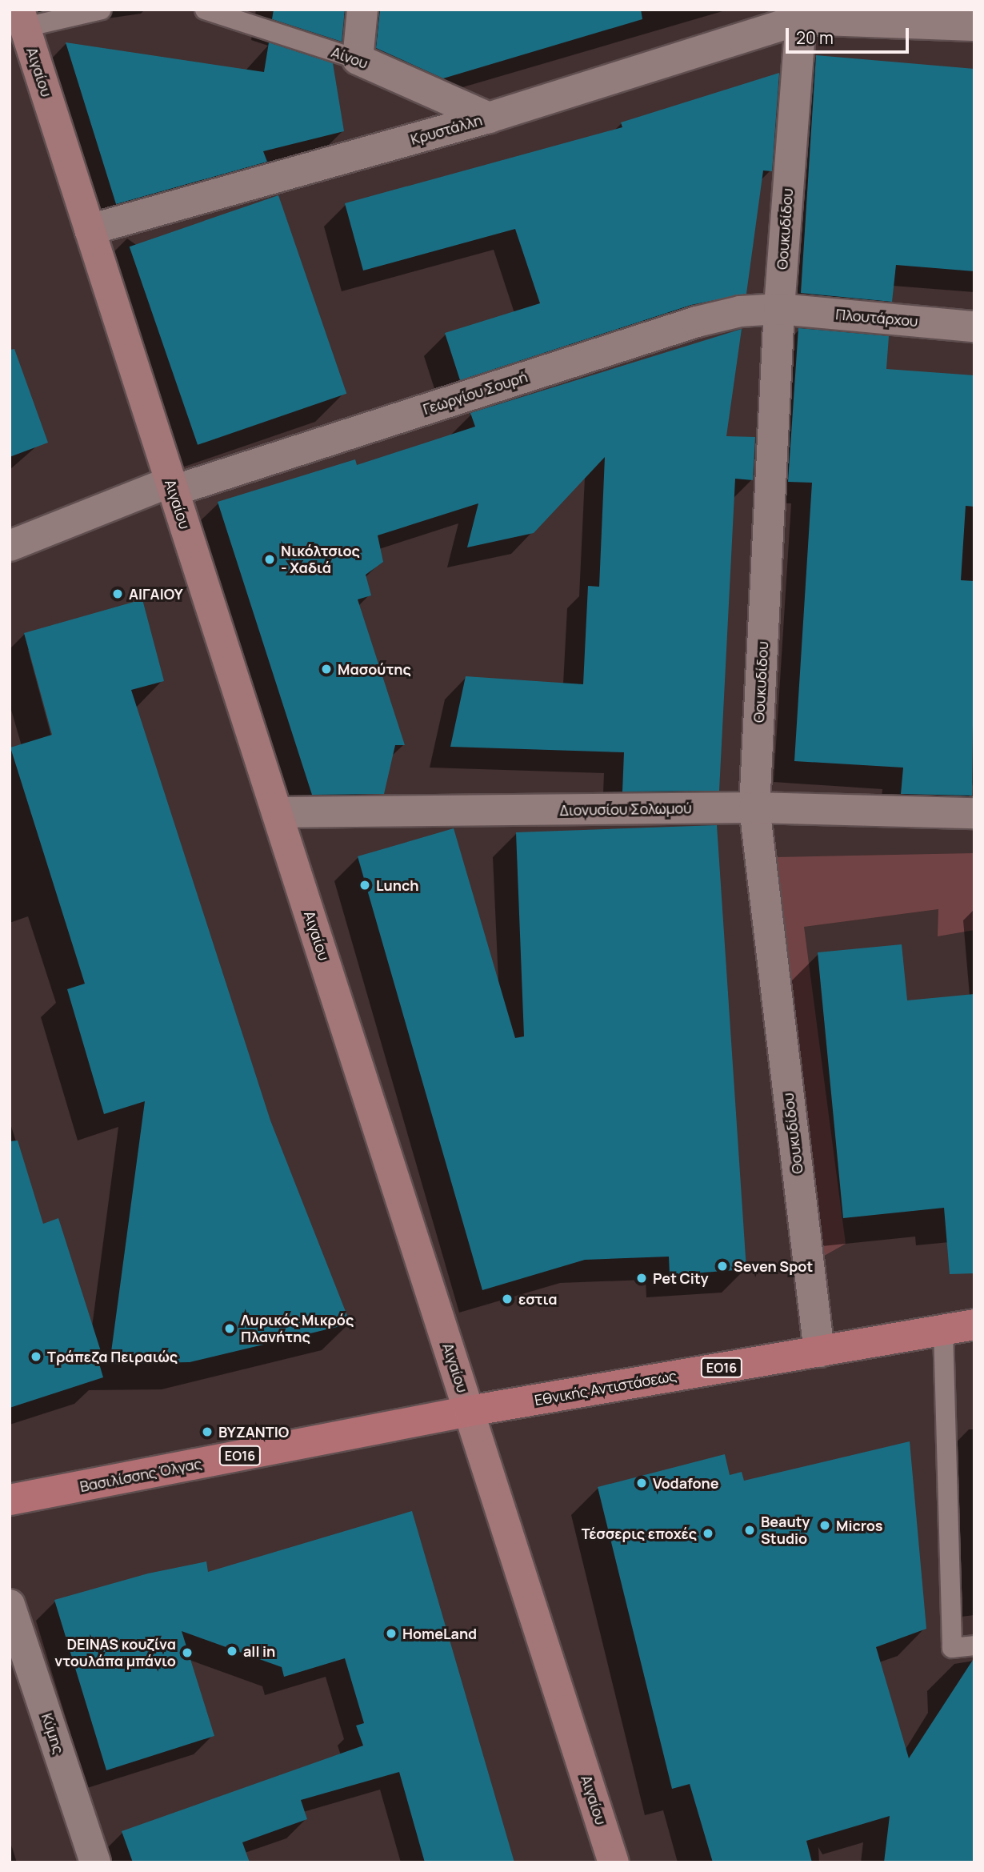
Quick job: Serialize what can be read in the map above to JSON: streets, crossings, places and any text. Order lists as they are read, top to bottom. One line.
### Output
{"streets":{"main road":["Αιγαίου","ΕΟ16","Εθνικής Αντιστάσεως","Βασιλίσσης Όλγας"],"street":["Αίνου","Κρυστάλλη","Θουκυδίδου","Πλουτάρχου","Γεωργίου Σουρή","Διονυσίου Σολωμού","Κύμης"]},"crossings":[["Αίνου","Κρυστάλλη"],["Αιγαίου","Κρυστάλλη"],["Αιγαίου","Γεωργίου Σουρή"],["Αιγαίου","Διονυσίου Σολωμού"],["Αιγαίου","Εθνικής Αντιστάσεως"],["Αιγαίου","Βασιλίσσης Όλγας"],["Κρυστάλλη","Θουκυδίδου"],["Θουκυδίδου","Πλουτάρχου"],["Θουκυδίδου","Γεωργίου Σουρή"],["Θουκυδίδου","Διονυσίου Σολωμού"],["Θουκυδίδου","Εθνικής Αντιστάσεως"],["Πλουτάρχου","Γεωργίου Σουρή"],["Εθνικής Αντιστάσεως","Βασιλίσσης Όλγας"]],"places":["Νικόλτσιος - Χαδιά","ΑΙΓΑΙΟΥ","Μασούτης","Lunch","Seven Spot","Pet City","εστια","Λυρικός Μικρός Πλανήτης","Τράπεζα Πειραιώς","ΒΥΖΑΝΤΙΟ","Vodafone","Micros","Beauty Studio","Τέσσερις εποχές","HomeLand","all in","DEINAS κουζίνα ντουλάπα μπάνιο"],"scale_bar":"20 m"}
